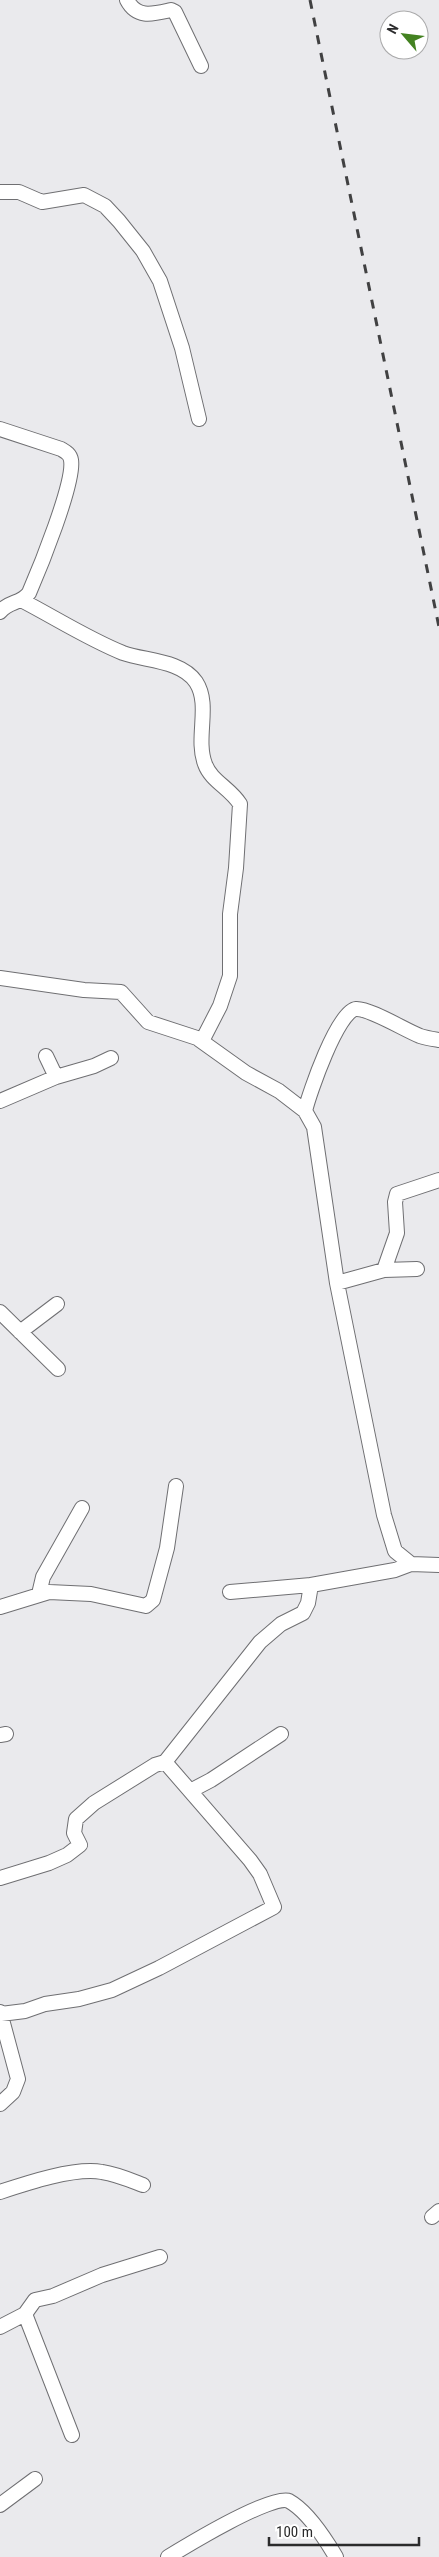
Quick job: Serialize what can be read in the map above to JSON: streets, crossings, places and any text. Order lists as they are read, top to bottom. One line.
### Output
{"scale_bar":"100 m","north":"top left"}
